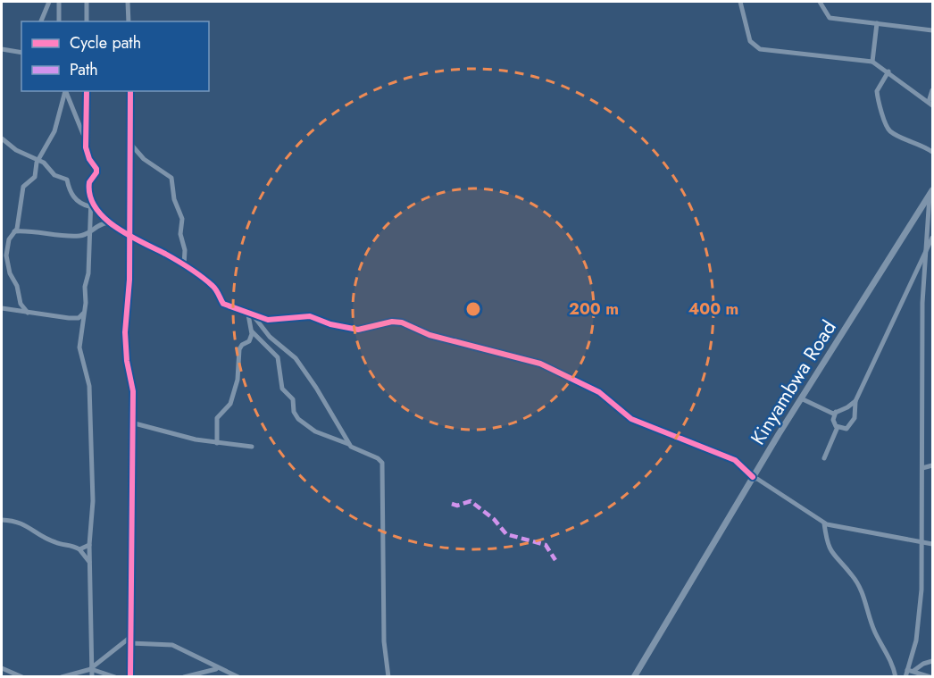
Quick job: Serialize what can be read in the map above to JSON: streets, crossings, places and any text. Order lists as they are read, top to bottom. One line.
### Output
{"streets":{"street":["Kinyambwa Road"]},"legend":["Cycle path","Path"],"rings":["200 m","400 m"]}
